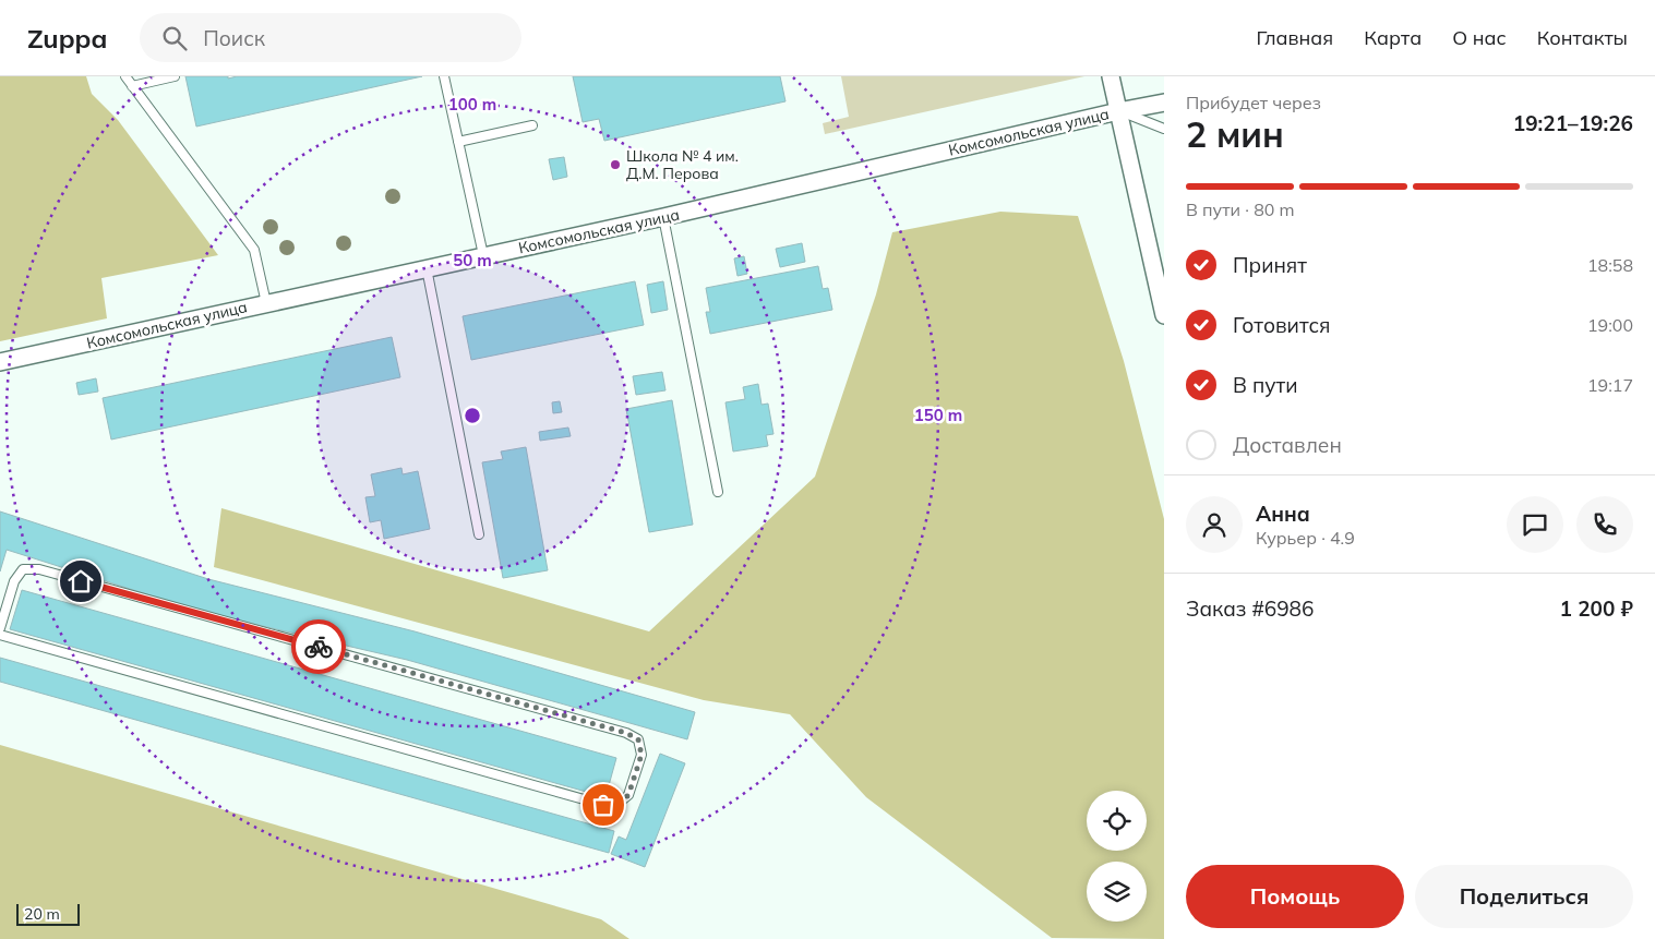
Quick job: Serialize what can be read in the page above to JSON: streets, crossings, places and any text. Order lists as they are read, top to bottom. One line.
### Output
{"streets":{"street":["Комсомольская улица"]},"places":["Школа № 4 им. Д.М. Перова"],"scale_bar":"20 m","page":{"header":"Zuppa","search":"Поиск","nav":["Главная","Карта","О нас","Контакты"],"heading":["2 мин","Прибудет через","19:21–19:26"],"panel":["Анна","Курьер · 4.9","Заказ #6986","1 200 ₽"],"bar":"В пути · 80 m","list":[["Принят","18:58"],["Готовится","19:00"],["В пути","19:17"],"Доставлен"],"buttons":["Помощь","Поделиться"],"scale":"20 m"},"rings":["100 m","50 m","150 m"]}
